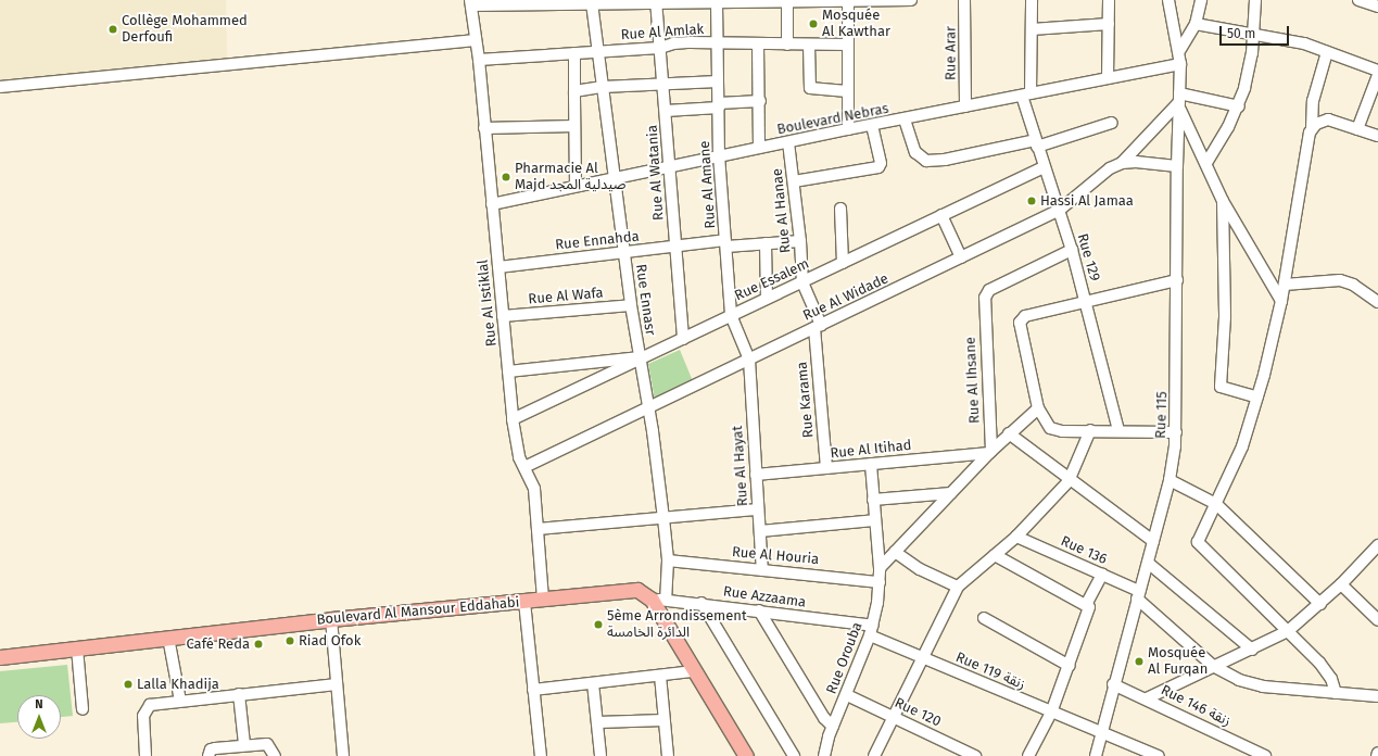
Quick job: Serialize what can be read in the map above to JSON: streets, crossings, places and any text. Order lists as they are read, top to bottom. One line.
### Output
{"streets":{"main road":["Boulevard Al Mansour Eddahabi"],"street":["Rue Al Amlak","Rue Arar","Boulevard Nebras","Rue Al Watania","Rue Al Amane","Rue Al Hanae","Rue Ennahda","Rue 129","Rue Essalem","Rue Al Wafa","Rue Al Widade","Rue Ennasr","Rue Al Istiklal","Rue Al Ihsane","Rue Karama","Rue 115","Rue Al Itihad","Rue Al Hayat","Rue 136","Rue Al Houria","Rue Azzaama","Rue Orouba","Rue 119 زنقة","Rue 146 زنقة","Rue 120"]},"crossings":[["Rue Al Amlak","Rue Al Watania"],["Rue Al Amlak","Rue Al Amane"],["Rue Al Amlak","Rue Ennasr"],["Rue Al Amlak","Rue Al Istiklal"],["Rue Arar","Boulevard Nebras"],["Boulevard Nebras","Rue Al Watania"],["Boulevard Nebras","Rue Al Amane"],["Boulevard Nebras","Rue Al Hanae"],["Boulevard Nebras","Rue 129"],["Boulevard Nebras","Rue Ennasr"],["Boulevard Nebras","Rue Al Istiklal"],["Boulevard Nebras","Rue 115"],["Rue Al Watania","Rue Ennahda"],["Rue Al Watania","Rue Essalem"],["Rue Al Amane","Rue Ennahda"],["Rue Al Amane","Rue Essalem"],["Rue Al Amane","Rue Al Widade"],["Rue Al Amane","Rue Al Hayat"],["Rue Al Hanae","Rue Ennahda"],["Rue Al Hanae","Rue Essalem"],["Rue Al Hanae","Rue Al Widade"],["Rue Al Hanae","Rue Karama"],["Rue Ennahda","Rue Ennasr"],["Rue Ennahda","Rue Al Istiklal"],["Rue 129","Rue Essalem"],["Rue 129","Rue Al Widade"],["Rue 129","Rue Al Ihsane"],["Rue Essalem","Rue Ennasr"],["Rue Essalem","Rue Al Istiklal"],["Rue Al Wafa","Rue Ennasr"],["Rue Al Wafa","Rue Al Istiklal"],["Rue Al Widade","Rue Ennasr"],["Rue Al Widade","Rue Al Istiklal"],["Rue Al Widade","Rue Karama"],["Rue Al Widade","Rue 115"],["Rue Al Widade","Rue Al Hayat"],["Rue Ennasr","Rue Al Houria"],["Rue Ennasr","Rue Azzaama"],["Rue Al Istiklal","Boulevard Al Mansour Eddahabi"],["Rue Al Ihsane","Rue Al Itihad"],["Rue Karama","Rue Al Itihad"],["Rue 115","Rue 136"],["Rue 115","Rue 119 زنقة"],["Rue 115","Rue 146 زنقة"],["Rue Al Itihad","Rue Al Hayat"],["Rue Al Itihad","Rue Orouba"],["Rue Al Hayat","Rue Al Houria"],["Rue Al Houria","Rue Orouba"],["Rue Azzaama","Boulevard Al Mansour Eddahabi"],["Rue Azzaama","Rue Orouba"],["Rue Azzaama","Rue 119 زنقة"],["Rue Orouba","Rue 119 زنقة"],["Rue Orouba","Rue 120"]],"places":["Mosquée Al Kawthar","Collège Mohammed Derfoufi","Pharmacie Al Majd صيدلية المجد","Hassi Al Jamaa","5ème Arrondissement الدائرة الخامسة","Riad Ofok","Café Reda","Mosquée Al Furqan","Lalla Khadija"],"scale_bar":"50 m","north":"top"}
